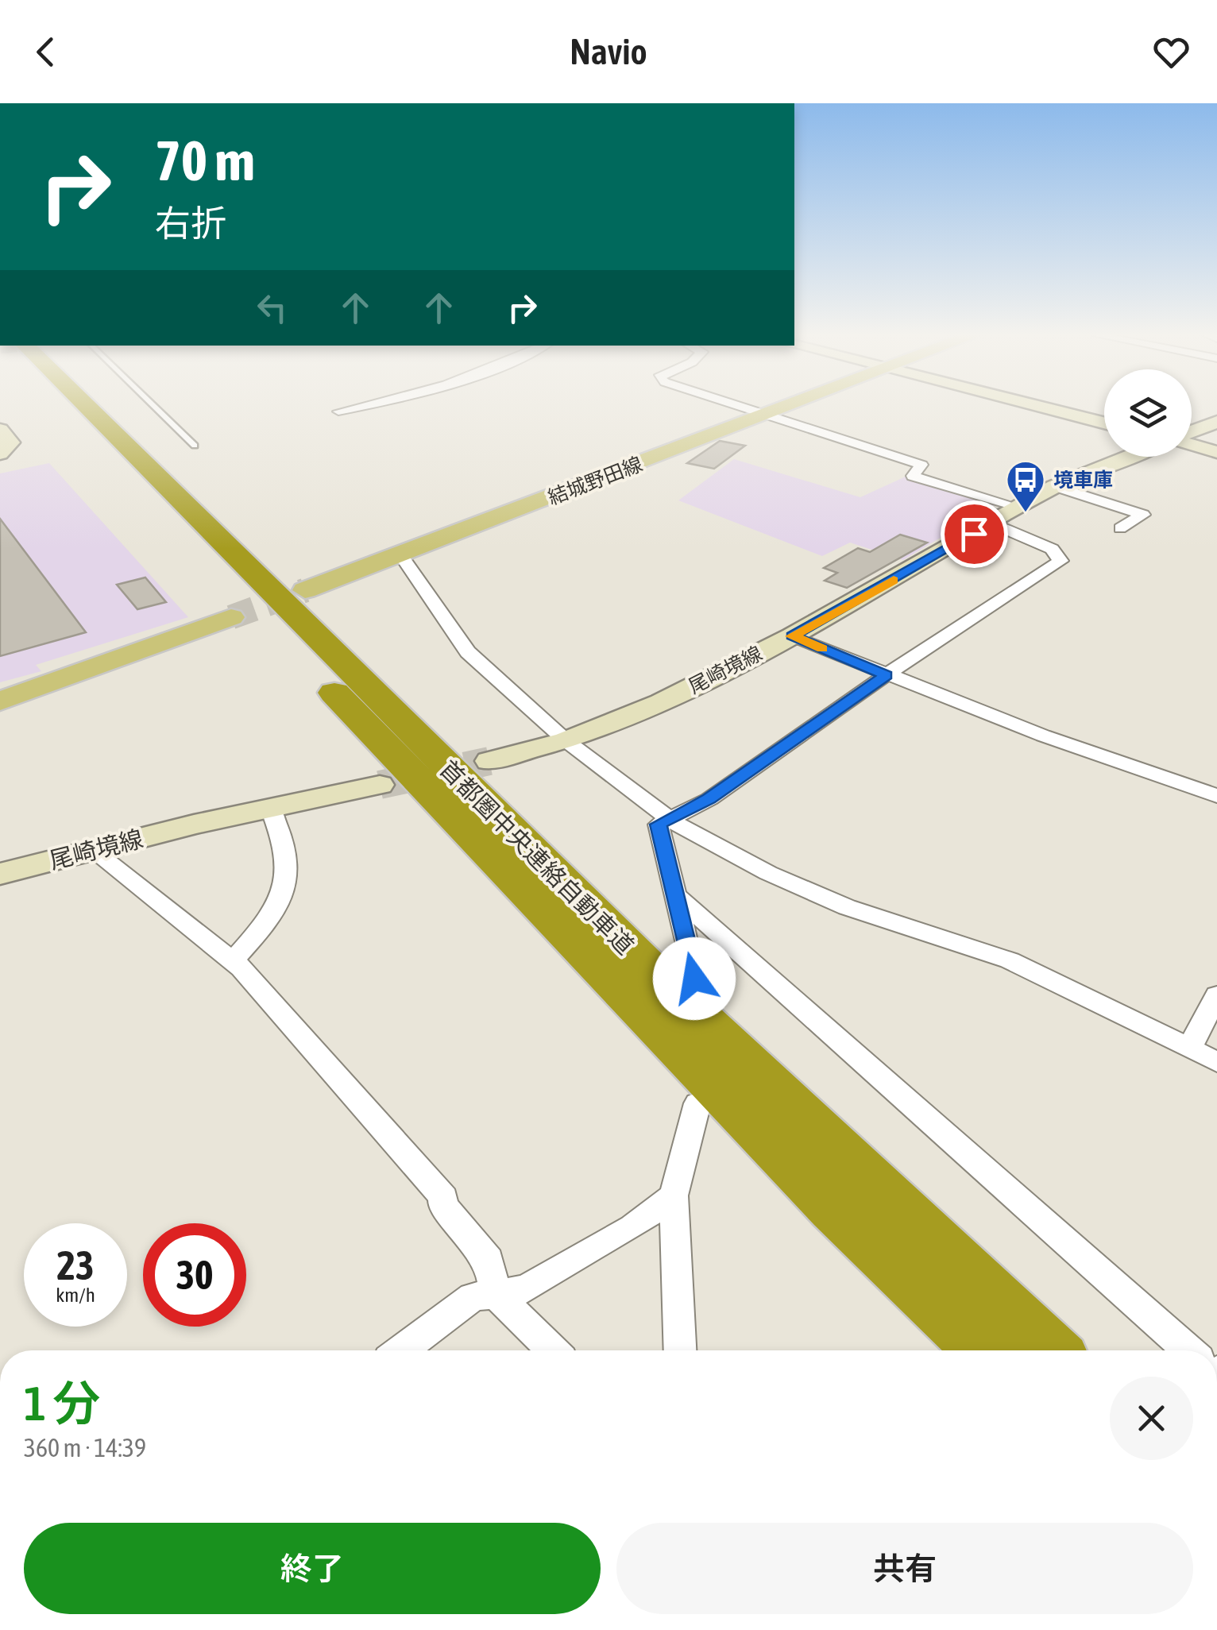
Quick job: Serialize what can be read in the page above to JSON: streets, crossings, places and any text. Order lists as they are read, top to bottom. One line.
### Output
{"streets":{"highway":["首都圏中央連絡自動車道"],"main road":["結城野田線","尾崎境線"]},"places":{"bus stop":["境車庫"]},"page":{"header":"Navio","turn":["70 m","右折"],"speed":"23 km/h","limit":"30","heading":["1 分","360 m · 14:39"],"buttons":["終了","共有"]}}
